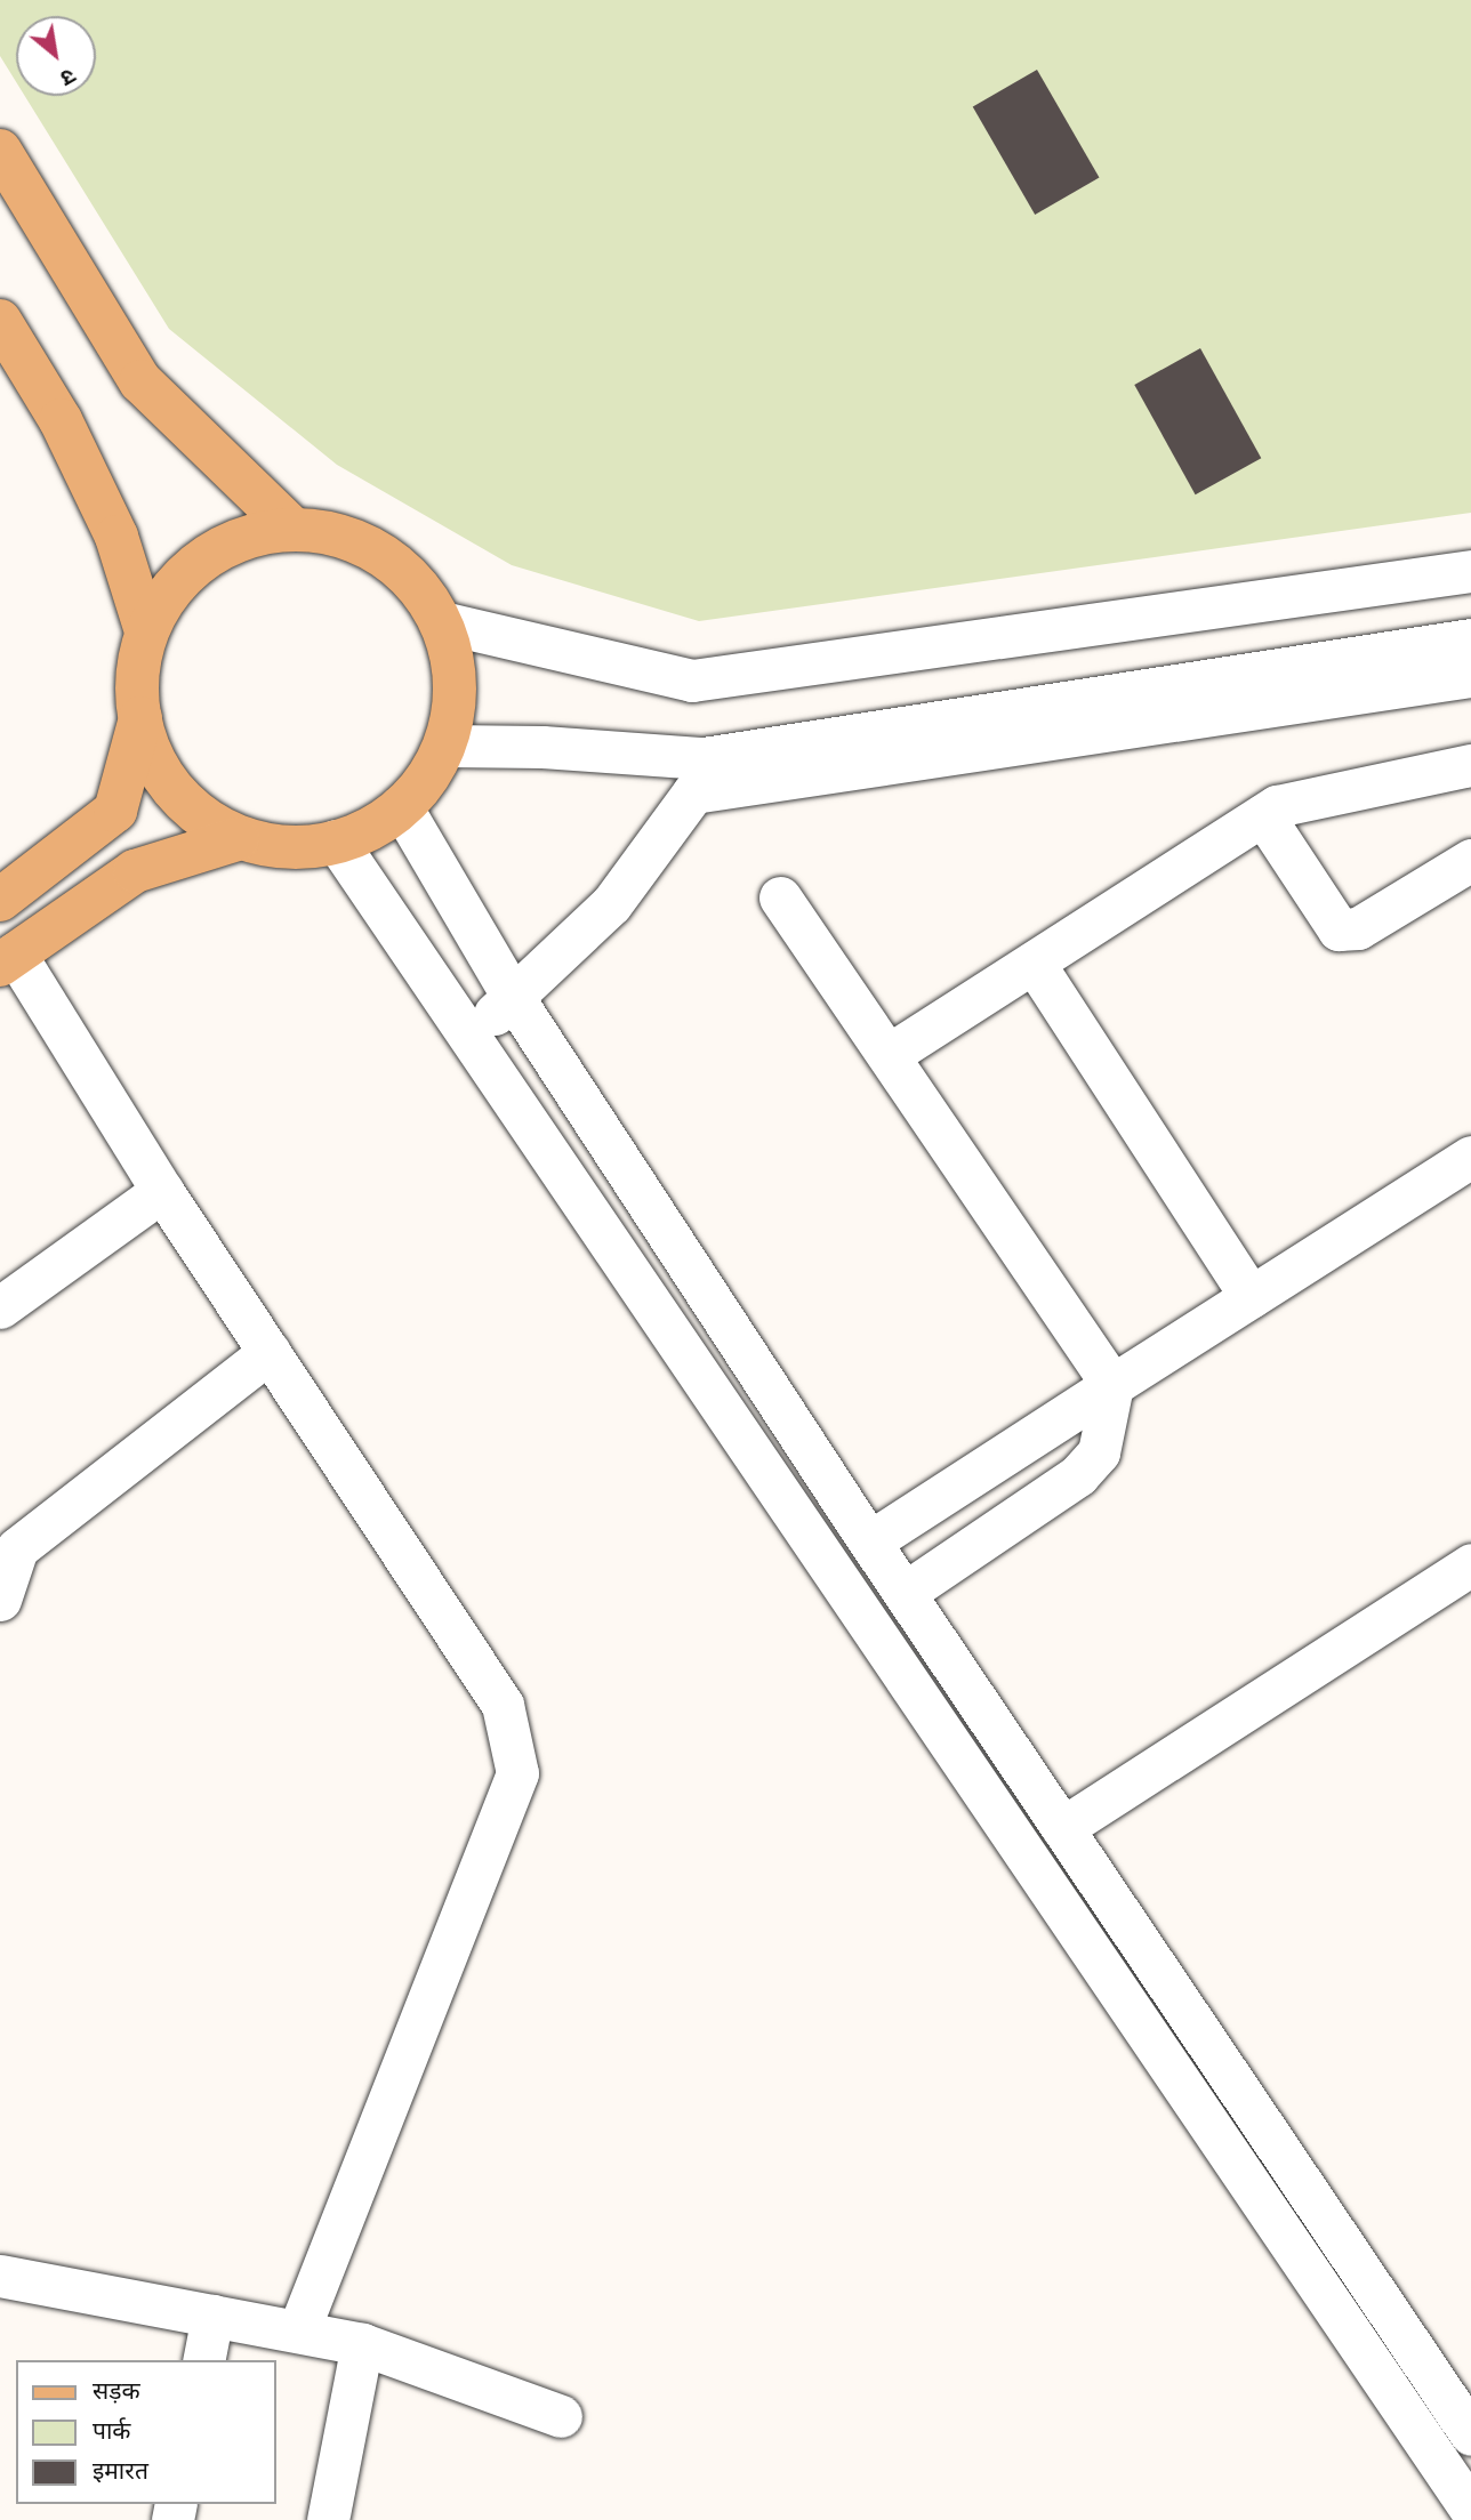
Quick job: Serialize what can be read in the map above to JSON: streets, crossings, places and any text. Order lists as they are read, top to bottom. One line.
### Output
{"legend":["सड़क","पार्क","इमारत"],"north":"bottom right"}
